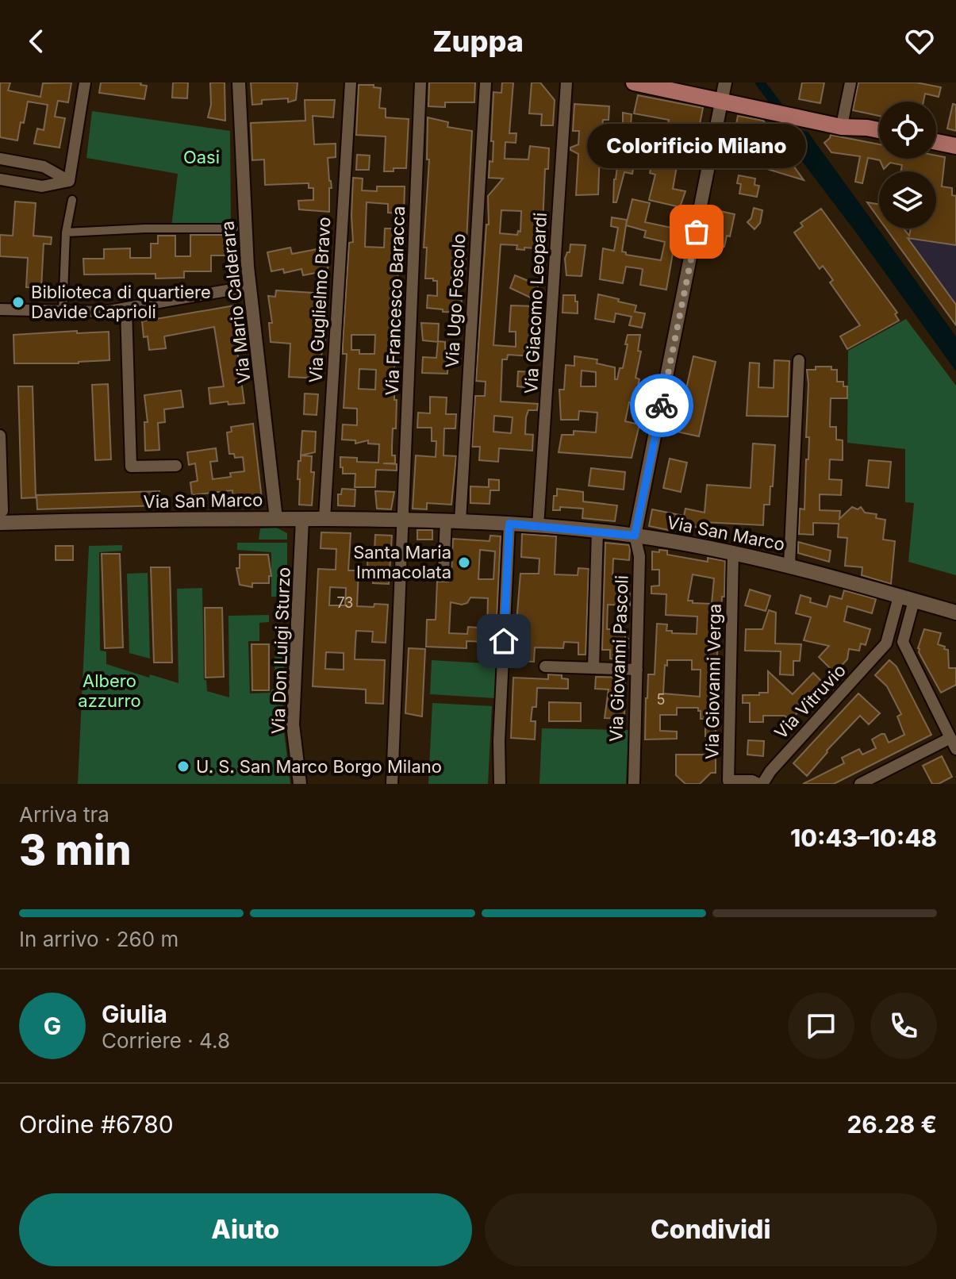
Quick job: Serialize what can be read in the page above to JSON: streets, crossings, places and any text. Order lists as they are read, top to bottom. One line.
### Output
{"streets":{"main road":["Via San Marco"],"street":["Via Guglielmo Bravo","Via Francesco Baracca","Via Ugo Foscolo","Via Mario Calderara","Via Giacomo Leopardi","Via Don Luigi Sturzo","Via Giovanni Pascoli","Via Giovanni Verga","Via Vitruvio"]},"crossings":[["Via Guglielmo Bravo","Via San Marco"],["Via Francesco Baracca","Via San Marco"],["Via Ugo Foscolo","Via San Marco"],["Via Mario Calderara","Via San Marco"],["Via Giacomo Leopardi","Via San Marco"],["Via San Marco","Via Don Luigi Sturzo"],["Via San Marco","Via Giovanni Pascoli"],["Via San Marco","Via Giovanni Verga"],["Via San Marco","Via Vitruvio"],["Via Giovanni Verga","Via Vitruvio"]],"parks":["Oasi","Albero azzurro"],"places":["Colorificio Milano","Biblioteca di quartiere Davide Caprioli","Santa Maria Immacolata","U. S. San Marco Borgo Milano"],"house_numbers":["73","5"],"page":{"header":"Zuppa","bubble":"Colorificio Milano","heading":["3 min","Arriva tra","10:43–10:48"],"panel":["Giulia","Corriere · 4.8","Ordine #6780","26.28 €"],"bar":"In arrivo · 260 m","round":"G","buttons":["Aiuto","Condividi"]}}
